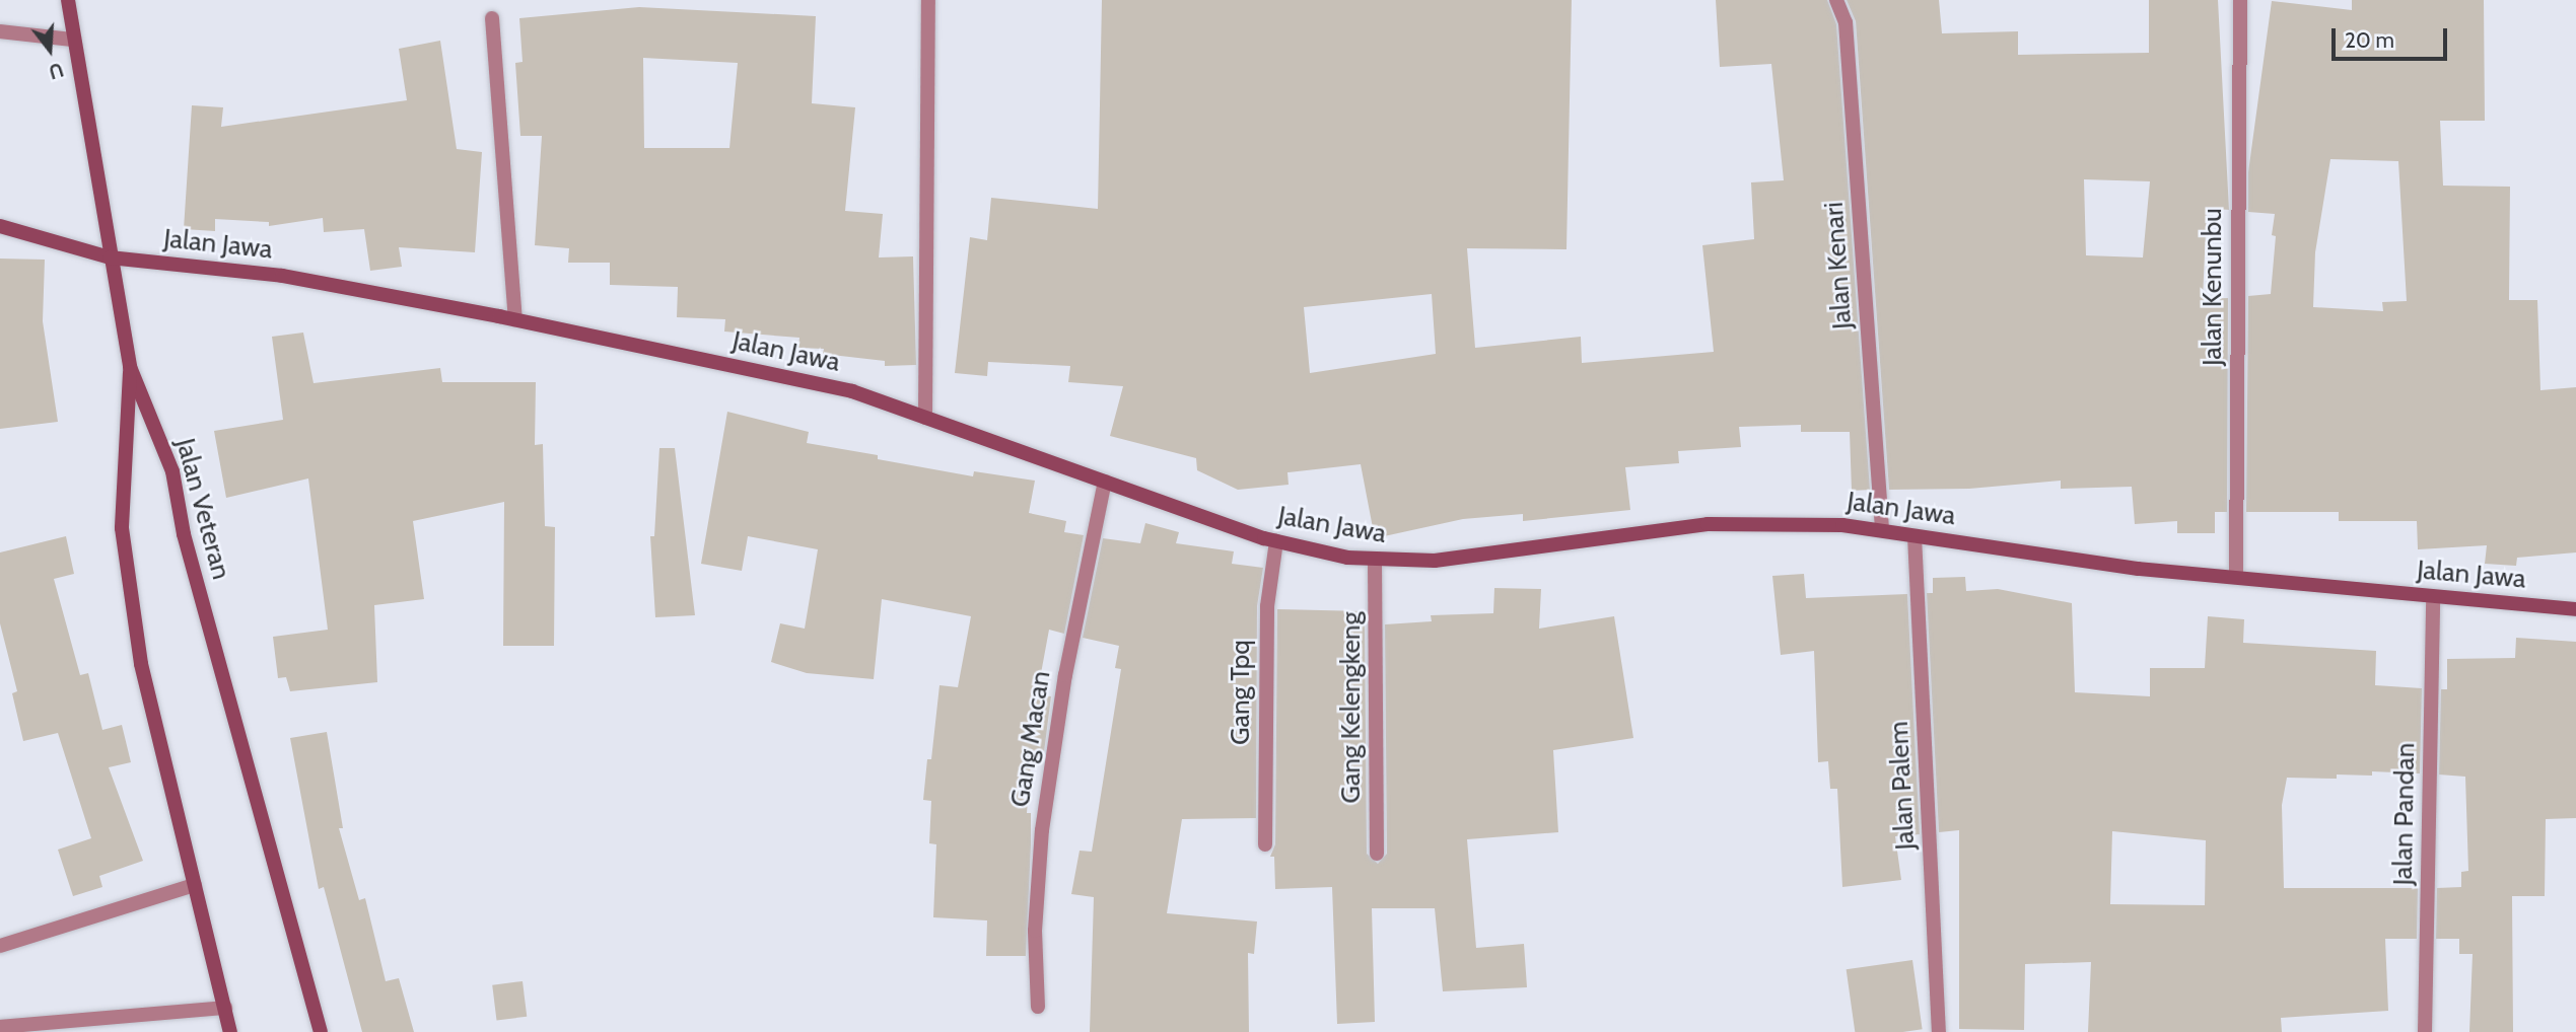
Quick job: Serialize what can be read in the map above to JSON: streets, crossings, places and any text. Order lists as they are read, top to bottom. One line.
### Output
{"streets":{"street":["Jalan Jawa","Jalan Kenari","Jalan Kenunbu","Jalan Veteran","Gang Tpq","Gang Kelengkeng","Gang Macan","Jalan Palem","Jalan Pandan"]},"crossings":[["Jalan Jawa","Jalan Kenari"],["Jalan Jawa","Jalan Kenunbu"],["Jalan Jawa","Gang Tpq"],["Jalan Jawa","Gang Kelengkeng"],["Jalan Jawa","Gang Macan"],["Jalan Jawa","Jalan Palem"],["Jalan Jawa","Jalan Pandan"]],"scale_bar":"20 m","north":"bottom"}
